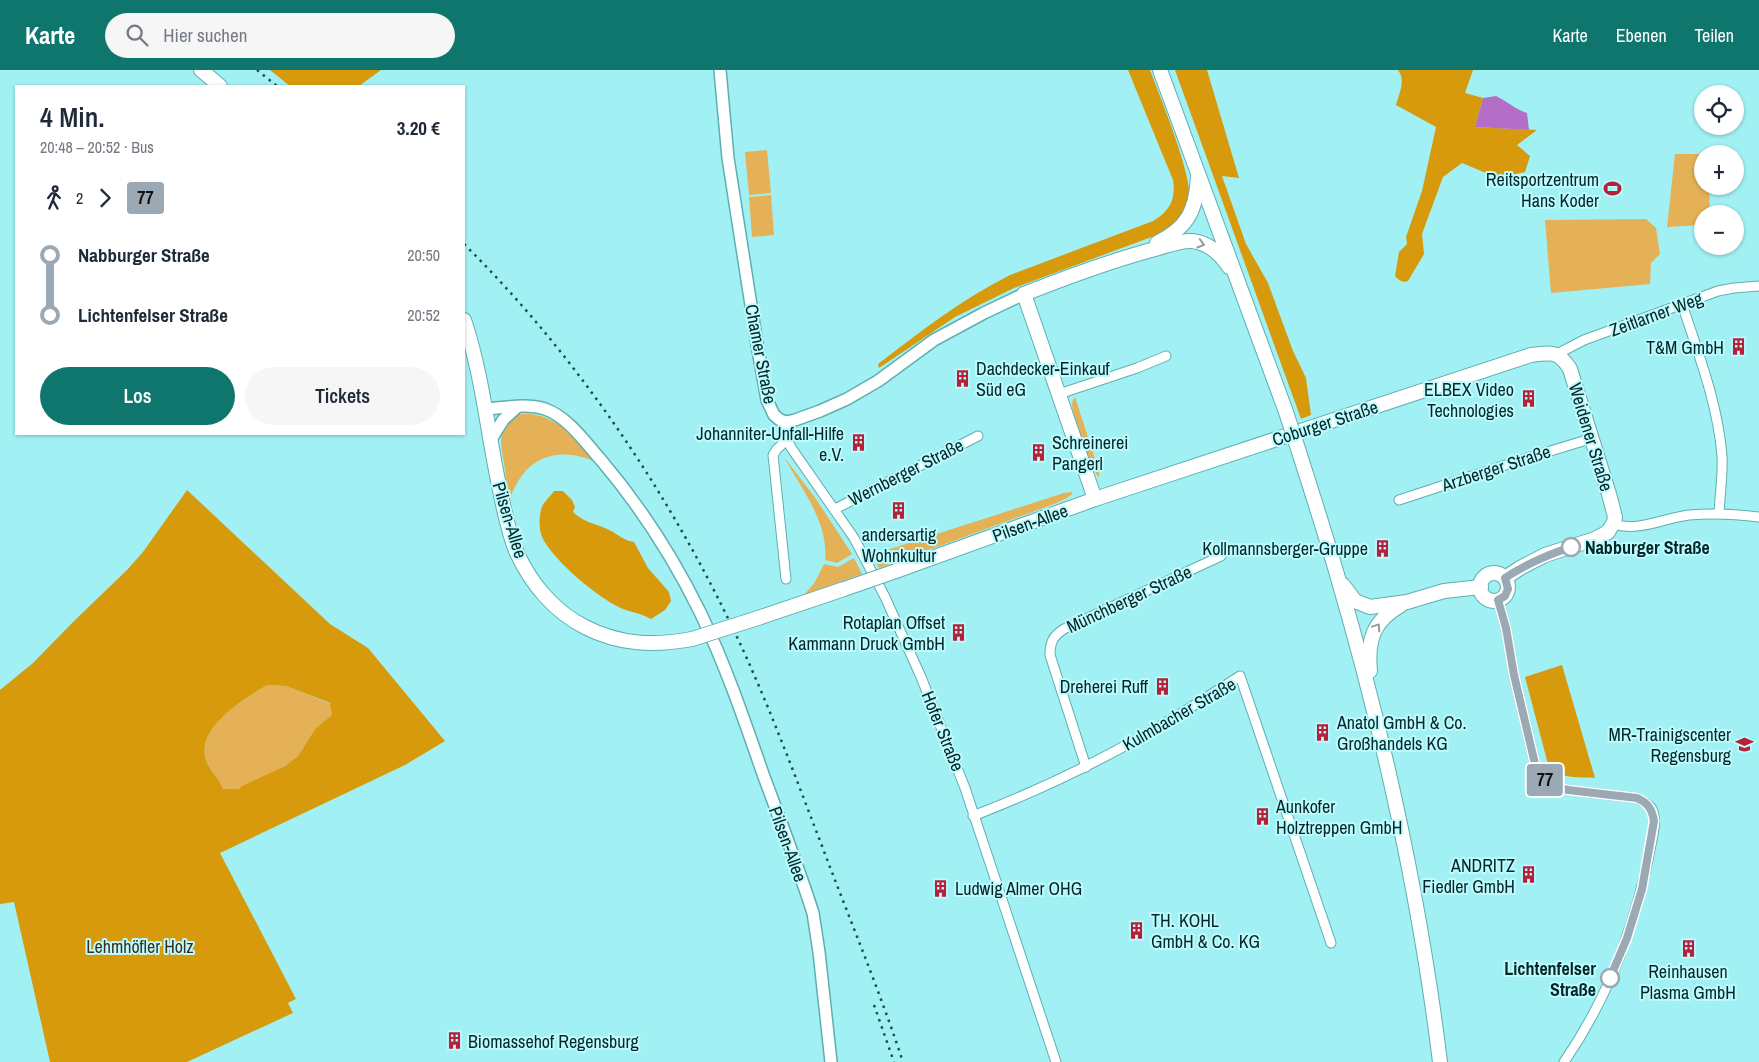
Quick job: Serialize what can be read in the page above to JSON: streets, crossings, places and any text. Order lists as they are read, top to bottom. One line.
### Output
{"streets":{"main road":["Coburger Straße","Weidener Straße","Pilsen-Allee"],"street":["Zeitlarner Weg","Chamer Straße","Arzberger Straße","Wernberger Straße","Münchberger Straße","Kulmbacher Straße","Hofer Straße"]},"crossings":[["Zeitlarner Weg","Coburger Straße"],["Zeitlarner Weg","Weidener Straße"],["Chamer Straße","Hofer Straße"],["Coburger Straße","Weidener Straße"],["Coburger Straße","Pilsen-Allee"],["Weidener Straße","Arzberger Straße"],["Wernberger Straße","Hofer Straße"],["Münchberger Straße","Kulmbacher Straße"],["Kulmbacher Straße","Hofer Straße"]],"parks":["Lehmhöfler Holz"],"places":{"sports":["Reitsportzentrum Hans Koder"],"building":["T&M GmbH","Dachdecker-Einkauf Süd eG","ELBEX Video Technologies","Johanniter-Unfall-Hilfe e.V.","Schreinerei Pangerl","andersartig Wohnkultur","Kollmannsberger-Gruppe","Rotaplan Offset Kammann Druck GmbH","Dreherei Ruff","Anatol GmbH & Co. Großhandels KG","Aunkofer Holztreppen GmbH","ANDRITZ Fiedler GmbH","Ludwig Almer OHG","TH. KOHL GmbH & Co. KG","Reinhausen Plasma GmbH","Biomassehof Regensburg"],"other":["Nabburger Straße","Lichtenfelser Straße"],"school or university":["MR-Trainigscenter Regensburg"]},"lines":["bus line 77"],"page":{"header":"Karte","search":"Hier suchen","nav":["Karte","Ebenen","Teilen"],"on_map":"77","map_buttons":["+","−"],"heading":["4 Min.","20:48 – 20:52 · Bus","3.20 €"],"legs":["2","77"],"list":[{"name":"Nabburger Straße","value":"20:50"},{"name":"Lichtenfelser Straße","value":"20:52"}],"buttons":["Los","Tickets"]}}
